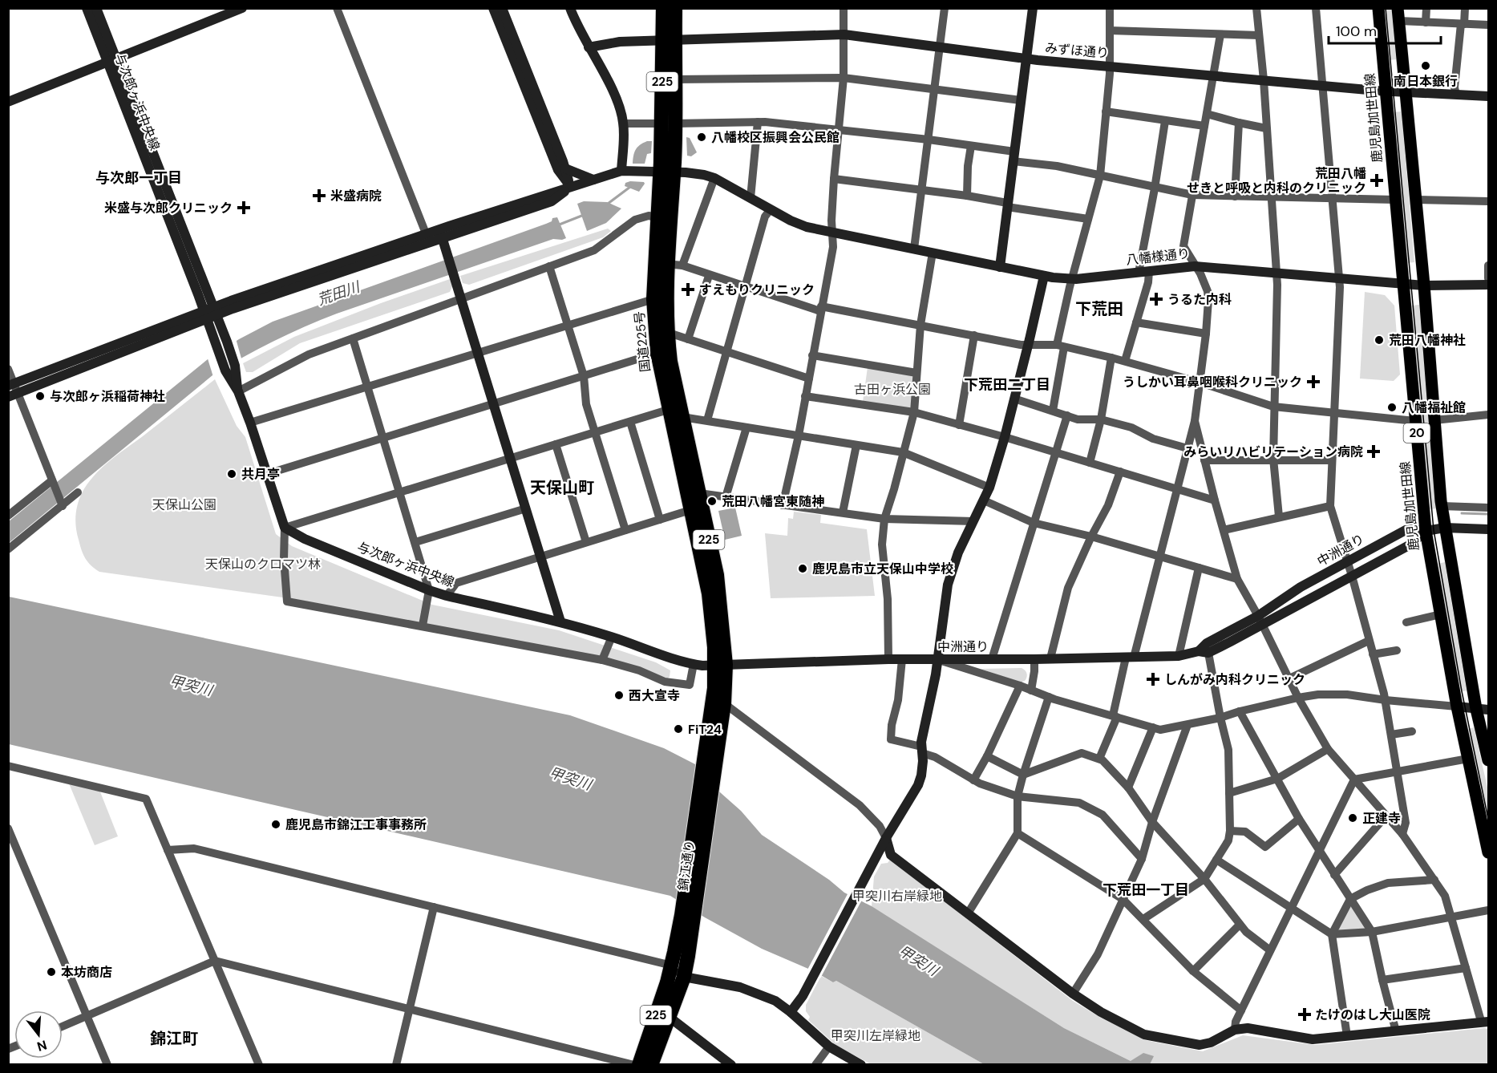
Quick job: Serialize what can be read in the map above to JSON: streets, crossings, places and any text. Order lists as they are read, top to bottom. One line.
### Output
{"streets":{"highway":["225","国道225号","錦江通り"],"main road":["鹿児島加世田線","20"],"street":["みずほ通り","与次郎ヶ浜中央線","八幡様通り","中洲通り"]},"crossings":[["みずほ通り","鹿児島加世田線"],["みずほ通り","国道225号"],["みずほ通り","20"],["与次郎ヶ浜中央線","国道225号"],["与次郎ヶ浜中央線","中洲通り"],["与次郎ヶ浜中央線","錦江通り"],["鹿児島加世田線","八幡様通り"],["鹿児島加世田線","中洲通り"],["八幡様通り","20"],["国道225号","中洲通り"],["国道225号","錦江通り"],["20","中洲通り"],["中洲通り","錦江通り"]],"districts":["与次郎一丁目","下荒田","下荒田二丁目","天保山町","下荒田一丁目","錦江町"],"water":["荒田川","甲突川"],"parks":["古田ヶ浜公園","天保山公園","天保山のクロマツ林","甲突川右岸緑地","甲突川左岸緑地"],"places":{"other":["南日本銀行","八幡校区振興会公民館","荒田八幡神社","与次郎ヶ浜稲荷神社","八幡福祉館","共月亭","荒田八幡宮東随神","鹿児島市立天保山中学校","西大宣寺","FiT24","正建寺","鹿児島市錦江工事事務所","本坊商店"],"health":["荒田八幡 せきと呼吸と内科のクリニック","米盛病院","米盛与次郎クリニック","すえもりクリニック","うるた内科","うしかい耳鼻咽喉科クリニック","みらいリハビリテーション病院","しんがみ内科クリニック","たけのはし大山医院"]},"scale_bar":"100 m","north":"bottom"}
